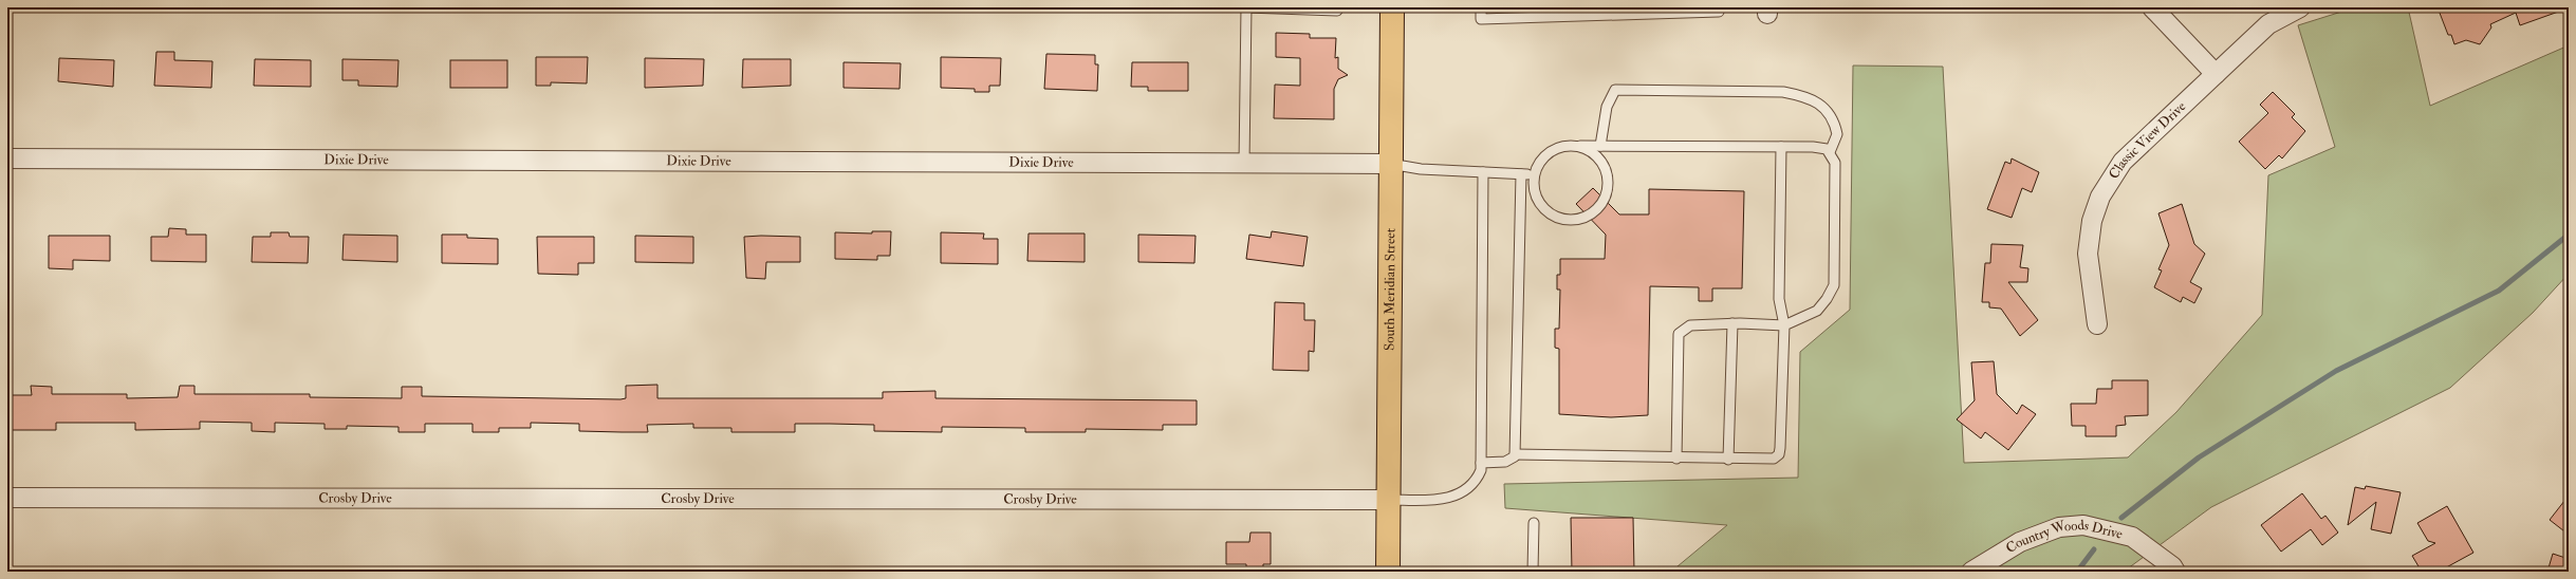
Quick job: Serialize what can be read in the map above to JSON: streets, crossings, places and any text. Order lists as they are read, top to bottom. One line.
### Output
{"streets":{"main road":["South Meridian Street"],"street":["Classic View Drive","Dixie Drive","Crosby Drive","Country Woods Drive"]},"crossings":[["Dixie Drive","South Meridian Street"],["South Meridian Street","Crosby Drive"]]}
